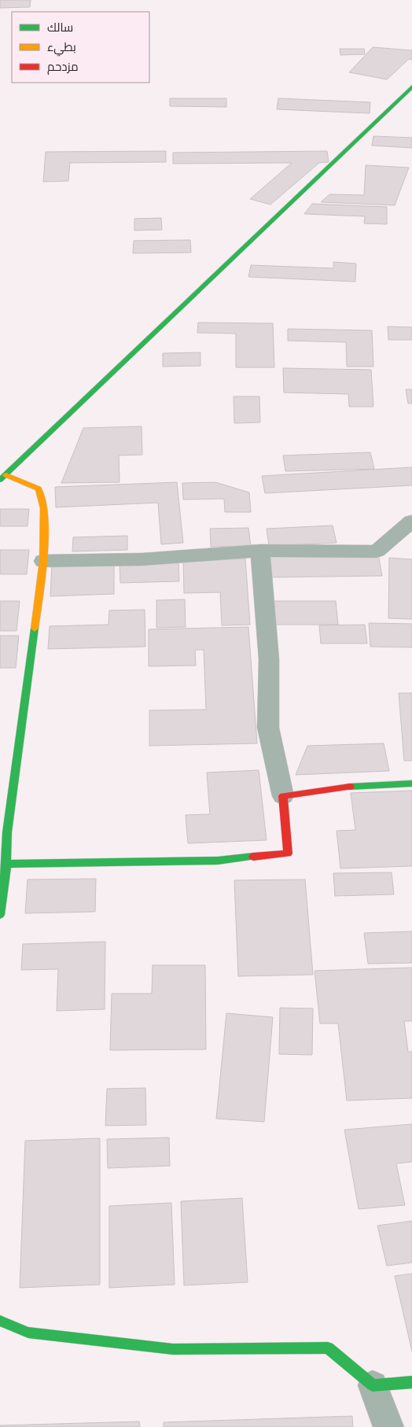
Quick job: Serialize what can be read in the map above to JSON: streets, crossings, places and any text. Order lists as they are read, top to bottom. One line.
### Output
{"legend":["سالك","بطيء","مزدحم"]}
